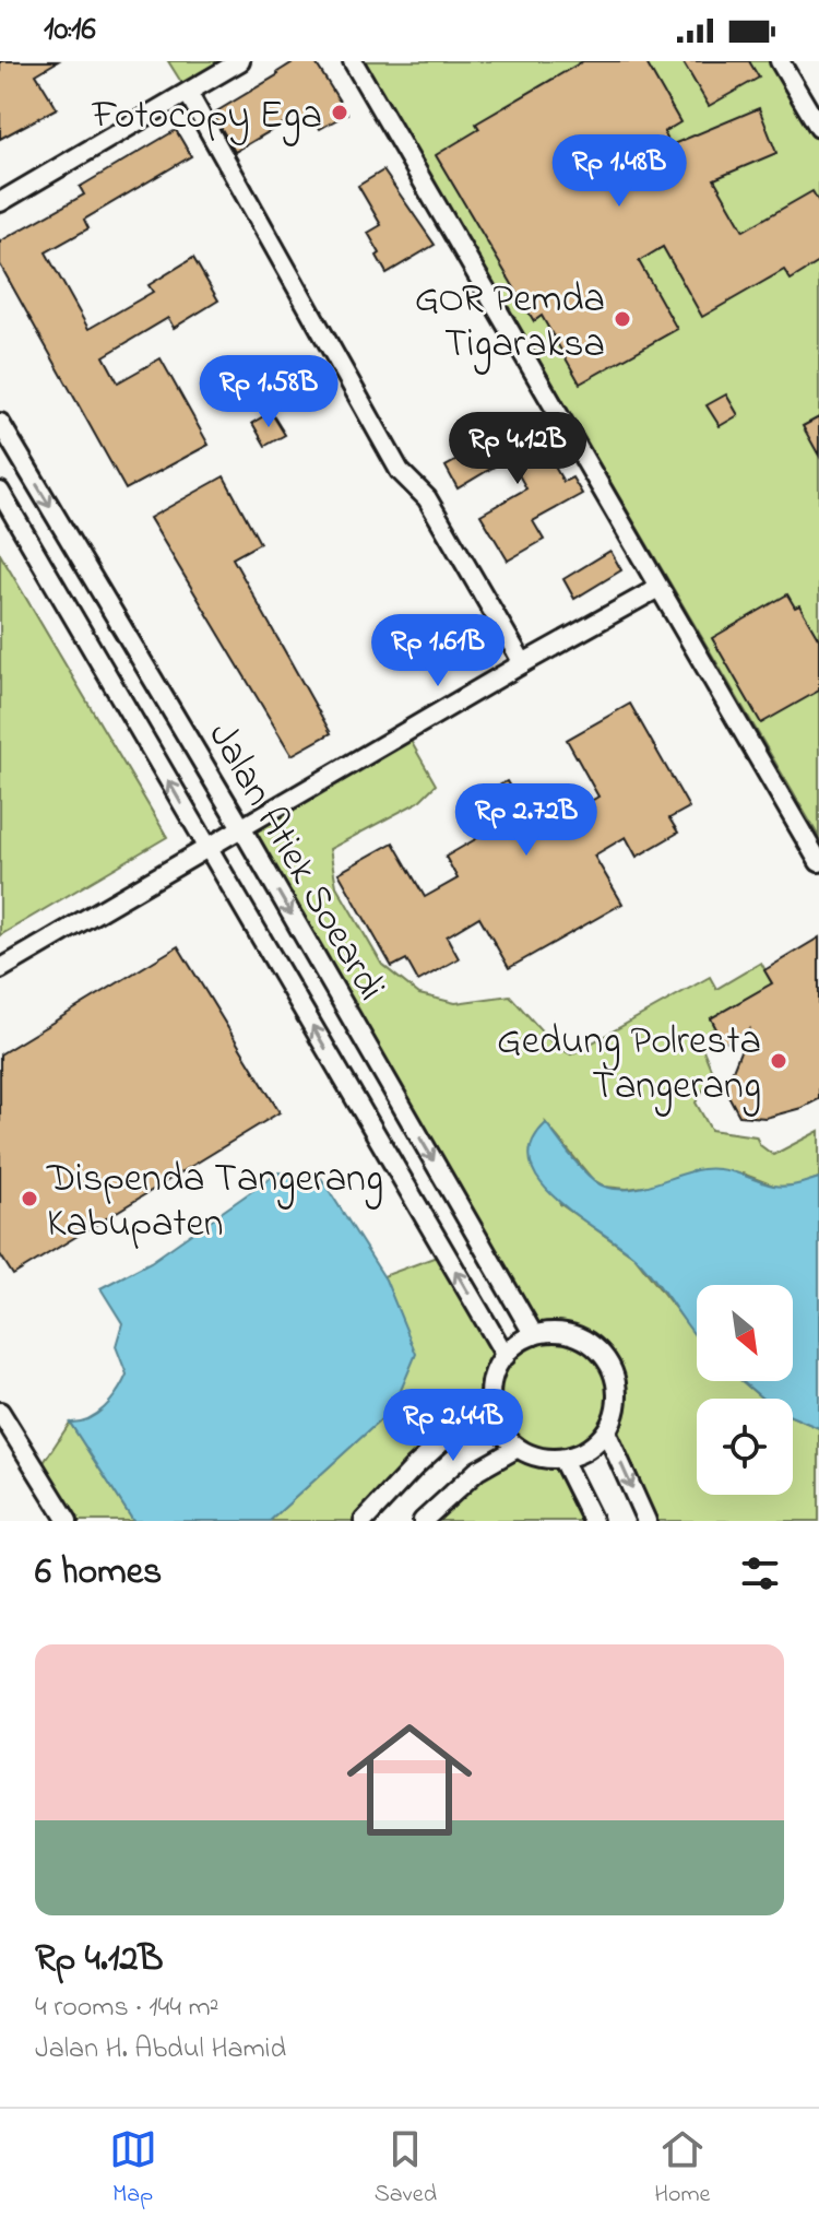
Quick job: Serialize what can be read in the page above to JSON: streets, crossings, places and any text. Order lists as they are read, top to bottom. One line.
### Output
{"streets":{"street":["Jalan Atiek Soeardi"]},"places":["Fotocopy Ega","GOR Pemda Tigaraksa","Gedung Polresta Tangerang","Dispenda Tangerang Kabupaten"],"north":"bottom right","page":{"status":"10:16","price":["Rp 1.48B","Rp 1.58B","Rp 4.12B","Rp 1.61B","Rp 2.72B","Rp 2.44B"],"heading":"6 homes","list":[{"name":"Rp 4.12B","note":"4 rooms · 144 m² · Jalan H. Abdul Hamid"}],"tabs":["Map","Saved","Home"]}}
